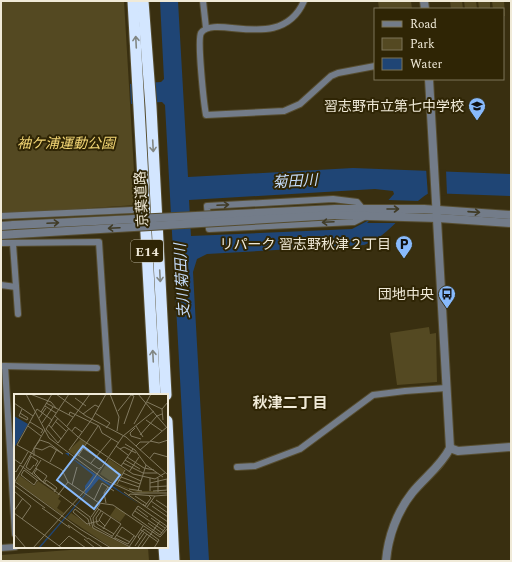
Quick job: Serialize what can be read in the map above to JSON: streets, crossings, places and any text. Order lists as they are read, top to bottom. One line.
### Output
{"streets":{"highway":["京葉道路","E14"]},"districts":["秋津二丁目"],"water":["菊田川","支川菊田川"],"parks":["袖ケ浦運動公園"],"places":{"school or university":["習志野市立第七中学校"],"parking":["リパーク 習志野秋津２丁目"],"bus stop":["団地中央"]},"legend":["Road","Park","Water"]}
